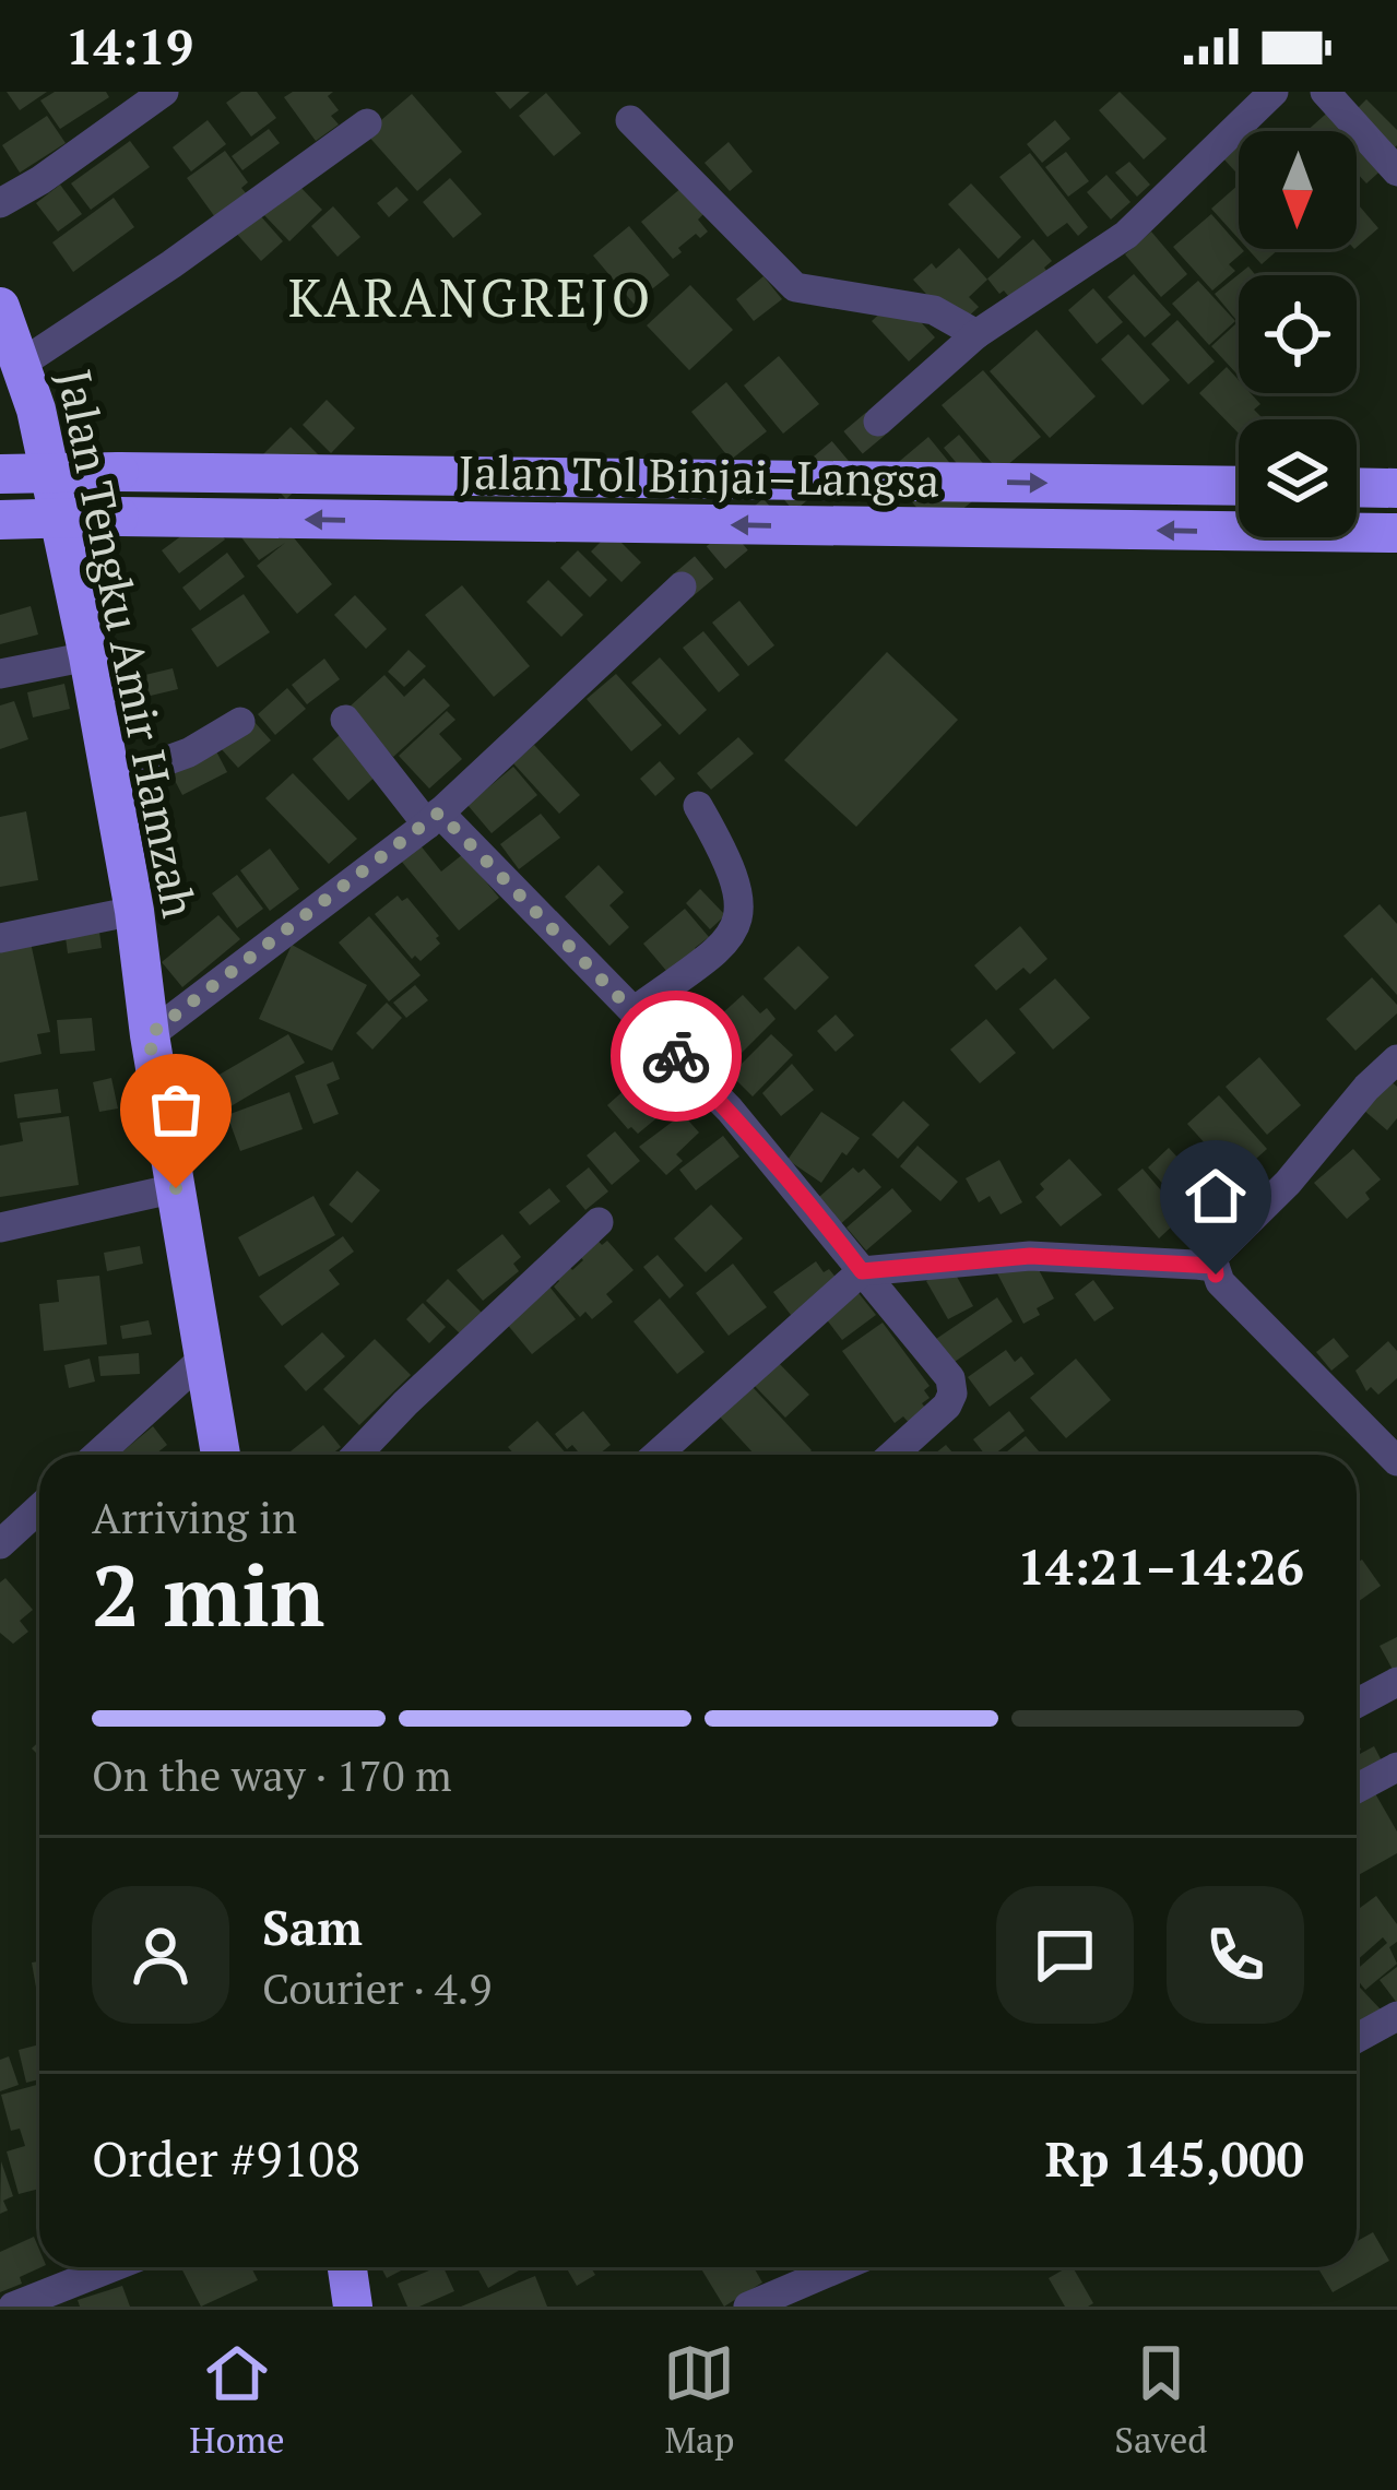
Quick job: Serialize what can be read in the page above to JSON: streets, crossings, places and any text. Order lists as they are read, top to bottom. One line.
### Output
{"streets":{"highway":["Jalan Tol Binjai–Langsa","Jalan Tengku Amir Hamzah"]},"districts":["KARANGREJO"],"north":"bottom","page":{"status":"14:19","heading":["2 min","Arriving in","14:21–14:26"],"panel":["Sam","Courier · 4.9","Order #9108","Rp 145,000"],"bar":"On the way · 170 m","tabs":["Home","Map","Saved"]}}
